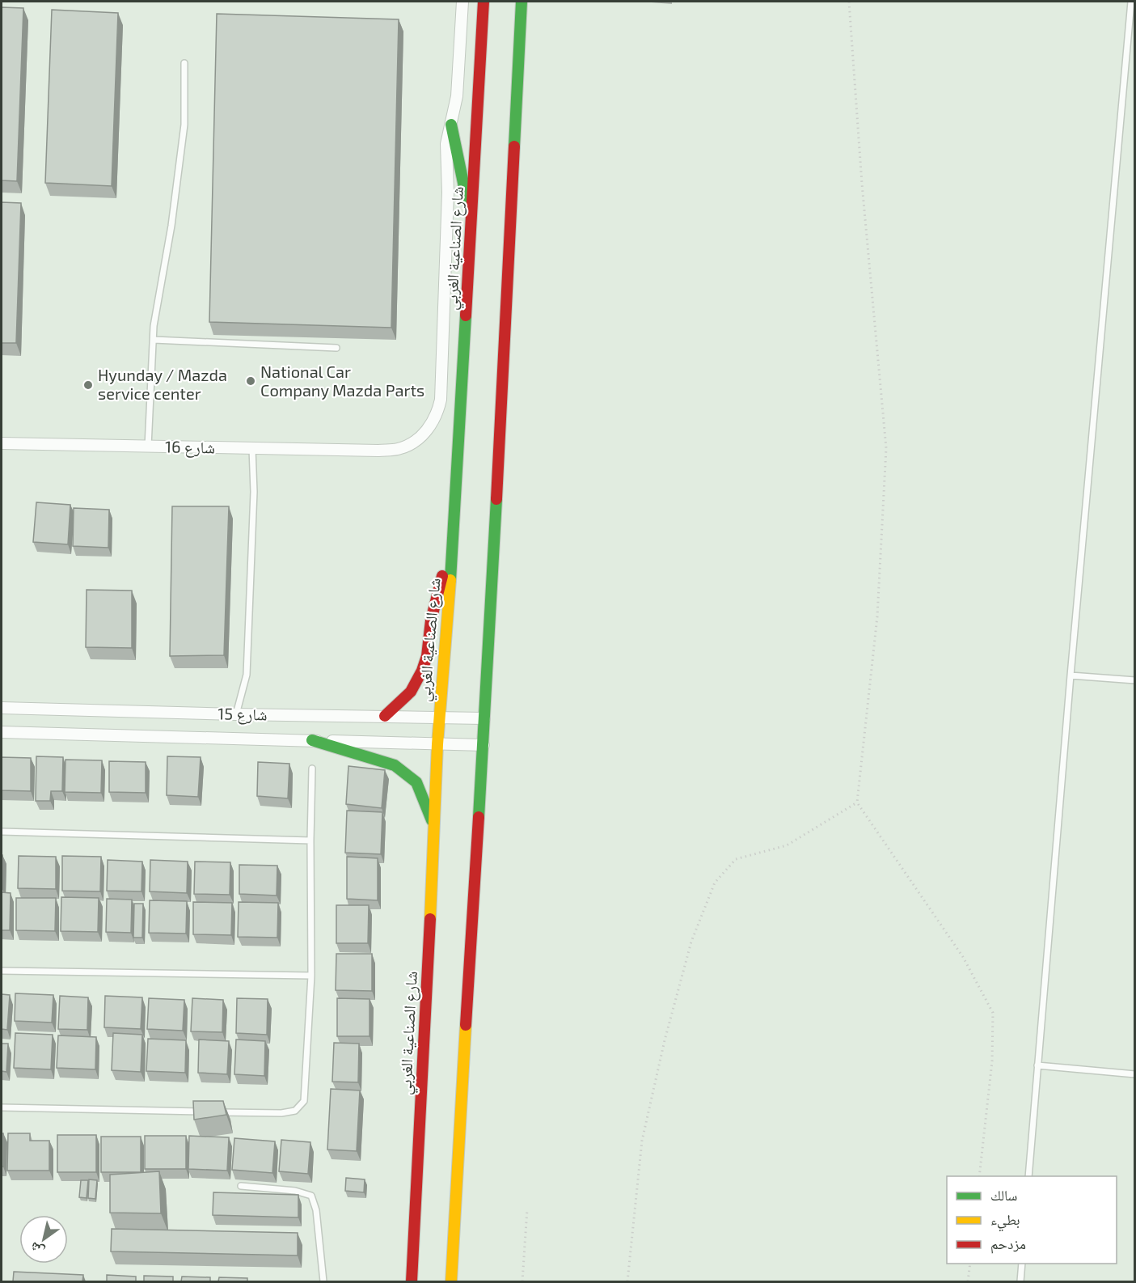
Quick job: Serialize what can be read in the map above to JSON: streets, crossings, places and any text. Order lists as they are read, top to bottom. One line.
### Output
{"streets":{"main road":["شارع الصناعية الغربي"],"street":["شارع 16","شارع 15"]},"crossings":[["شارع الصناعية الغربي","شارع 16"],["شارع الصناعية الغربي","شارع 15"]],"places":["National Car Company Mazda Parts","Hyunday / Mazda service center"],"legend":["سالك","بطيء","مزدحم"],"north":"bottom left"}
